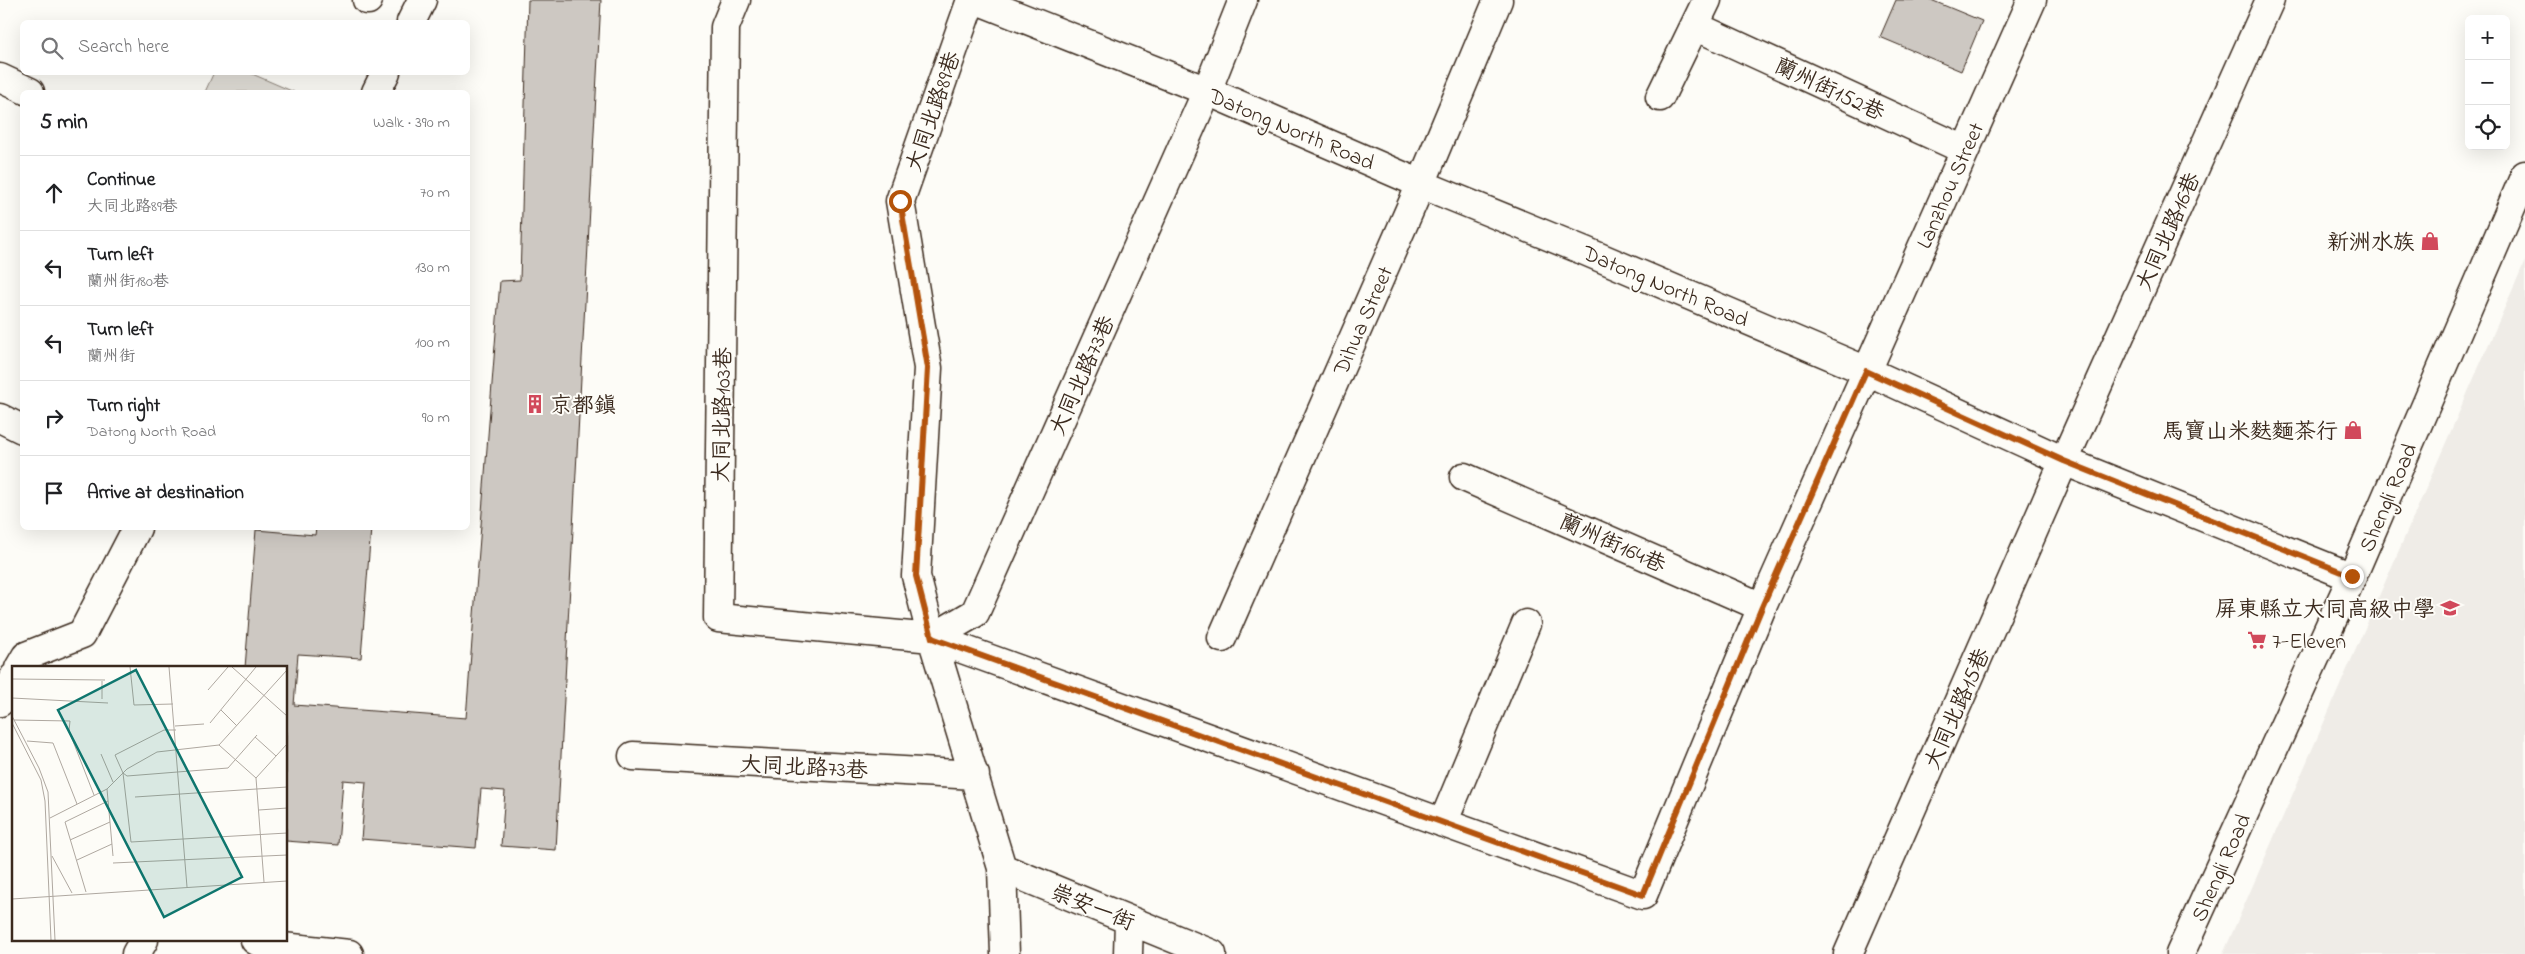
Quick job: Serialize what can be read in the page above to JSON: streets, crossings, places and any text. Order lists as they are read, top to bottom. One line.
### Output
{"streets":{"street":["蘭州街152巷","大同北路89巷","Datong North Road","Lanzhou Street","大同北路16巷","Dihua Street","大同北路73巷","大同北路103巷","Shengli Road","蘭州街164巷","大同北路15巷","崇安一街"]},"crossings":[["蘭州街152巷","Lanzhou Street"],["大同北路89巷","大同北路73巷"],["大同北路89巷","大同北路103巷"],["大同北路89巷","崇安一街"],["Datong North Road","Lanzhou Street"],["Datong North Road","大同北路16巷"],["Datong North Road","Dihua Street"],["Datong North Road","大同北路73巷"],["Datong North Road","Shengli Road"],["Datong North Road","大同北路15巷"],["Lanzhou Street","蘭州街164巷"],["大同北路16巷","大同北路15巷"],["大同北路73巷","大同北路103巷"]],"places":{"shop":["新洲水族","馬寶山米麩麵茶行"],"building":["京都鎮"],"school or university":["屏東縣立大同高級中學"],"supermarket":["7-Eleven"]},"page":{"map_buttons":["+","−"],"search":"Search here","heading":["5 min","Walk · 390 m"],"list":[["Continue","大同北路89巷","70 m"],["Turn left","蘭州街180巷","130 m"],["Turn left","蘭州街","100 m"],["Turn right","Datong North Road","90 m"],"Arrive at destination"]}}
